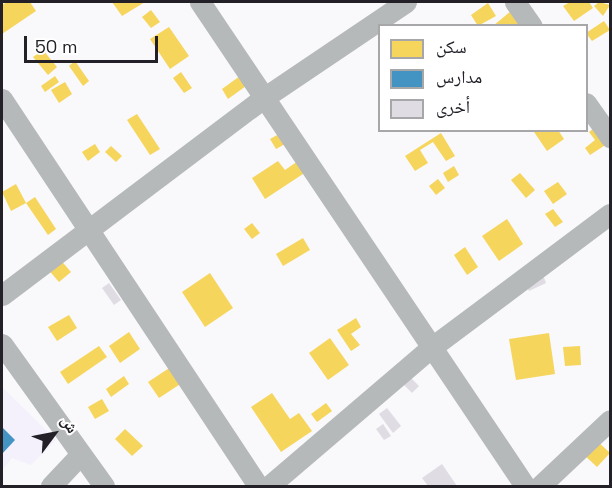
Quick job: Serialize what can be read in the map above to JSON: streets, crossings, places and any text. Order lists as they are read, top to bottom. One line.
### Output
{"legend":["سكن","مدارس","أخرى"],"scale_bar":"50 m","north":"top right"}
